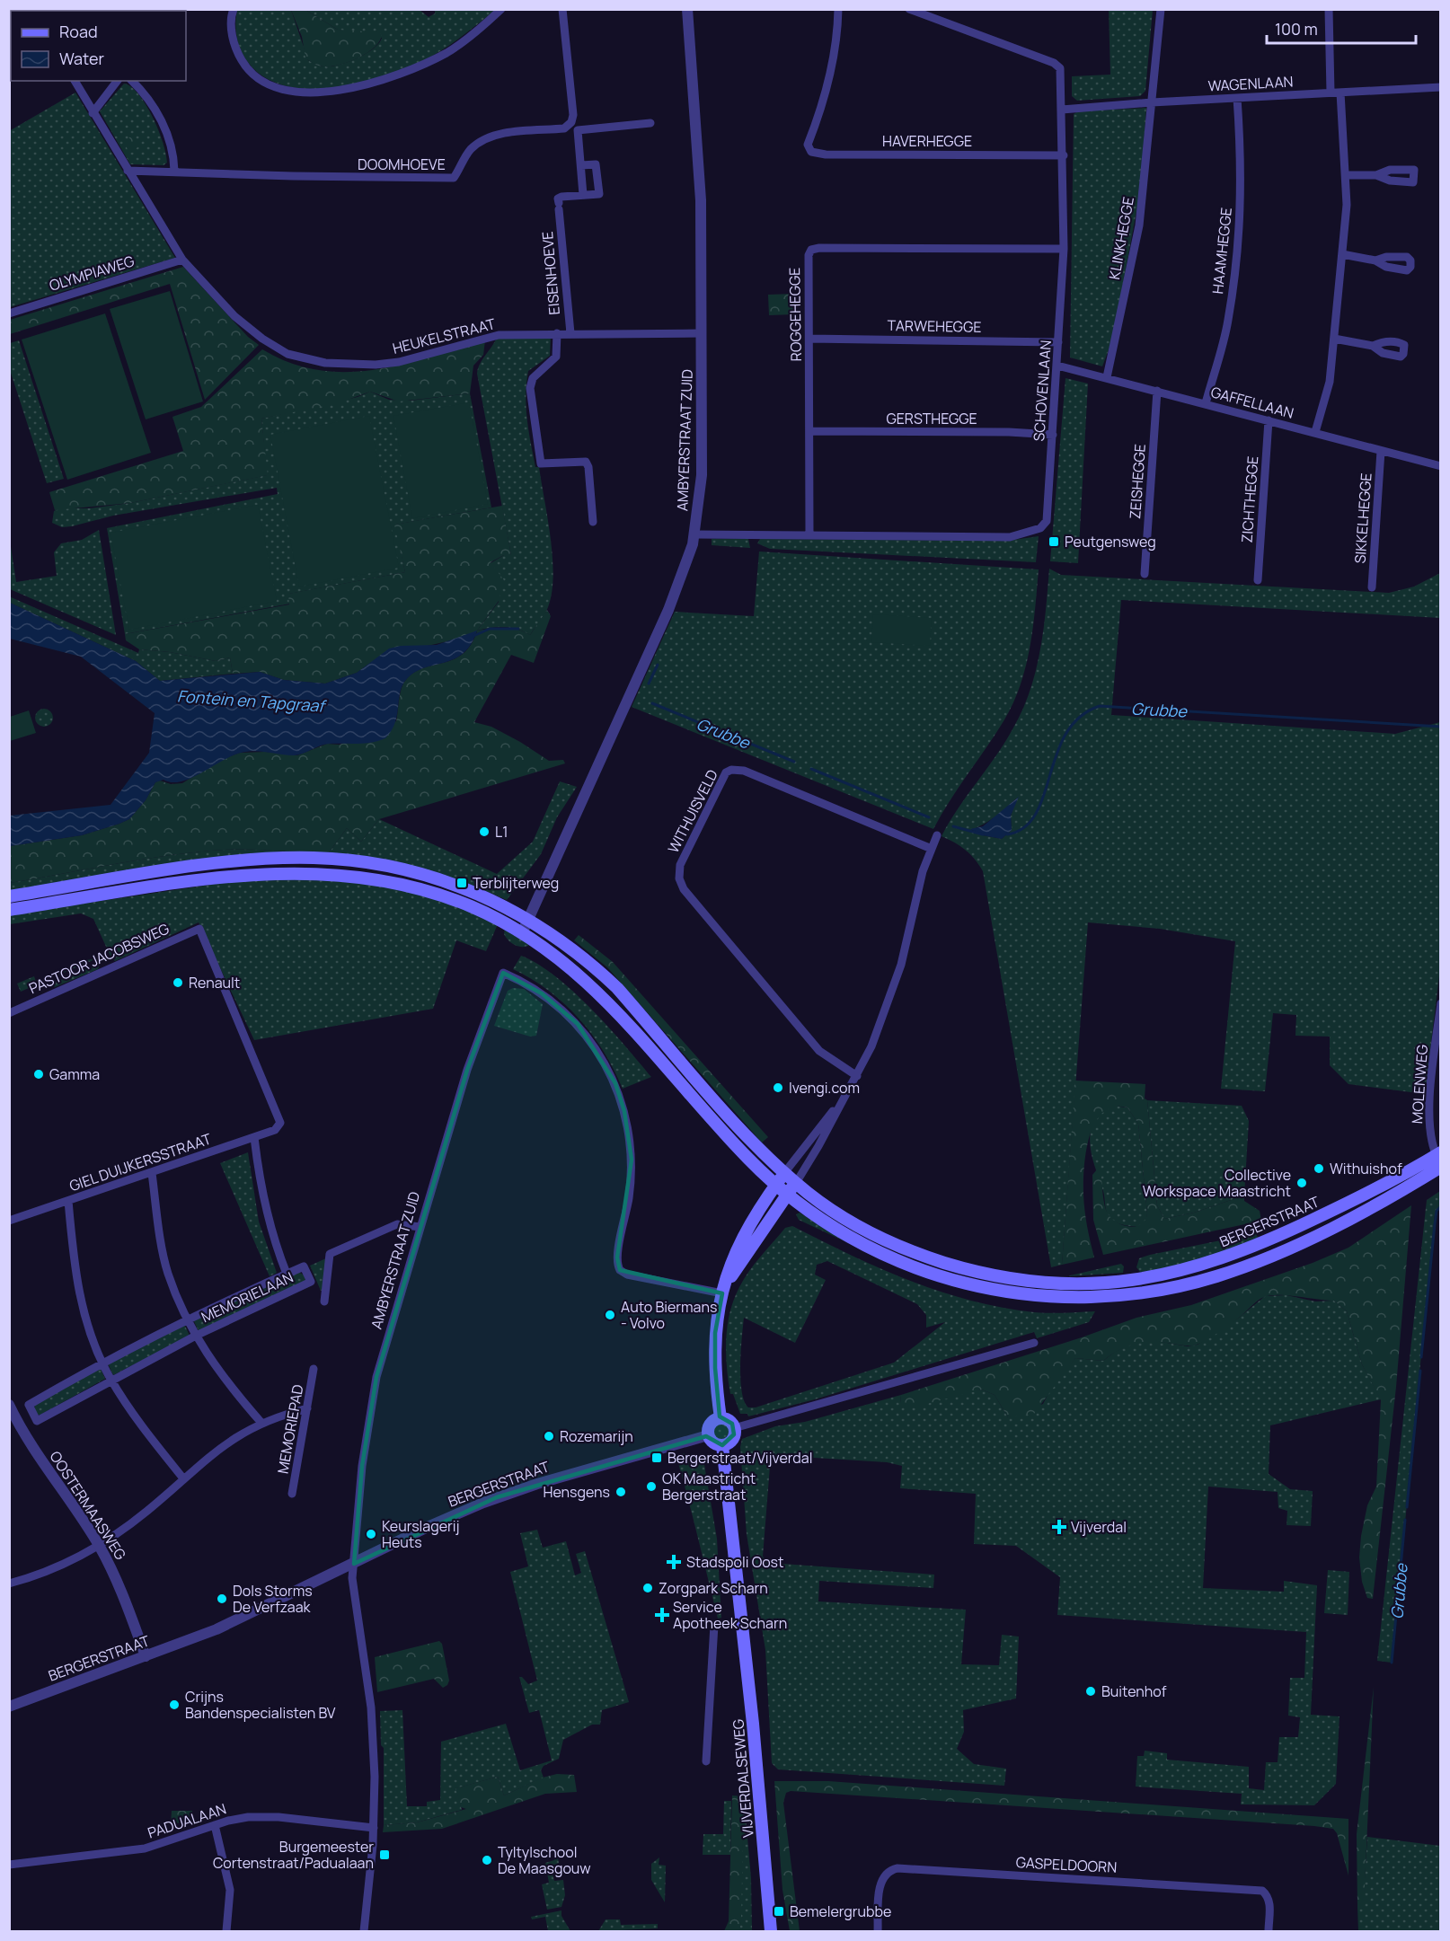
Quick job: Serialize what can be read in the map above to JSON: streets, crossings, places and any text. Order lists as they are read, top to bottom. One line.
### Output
{"streets":{"main road":["BERGERSTRAAT","VIJVERDALSEWEG"],"street":["WAGENLAAN","HAVERHEGGE","DOOMHOEVE","KLINKHEGGE","HAAMHEGGE","OLYMPIAWEG","EISENHOEVE","ROGGEHEGGE","TARWEHEGGE","HEUKELSTRAAT","SCHOVENLAAN","GAFFELLAAN","GERSTHEGGE","AMBYERSTRAAT ZUID","ZEISHEGGE","ZICHTHEGGE","SIKKELHEGGE","WITHUISVELD","PASTOOR JACOBSWEG","MOLENWEG","GIEL DUIJKERSSTRAAT","MEMORIELAAN","MEMORIEPAD","OOSTERMAASWEG","PADUALAAN","GASPELDOORN"]},"crossings":[["WAGENLAAN","KLINKHEGGE"],["WAGENLAAN","HAAMHEGGE"],["WAGENLAAN","SCHOVENLAAN"],["HAVERHEGGE","SCHOVENLAAN"],["DOOMHOEVE","HEUKELSTRAAT"],["KLINKHEGGE","GAFFELLAAN"],["HAAMHEGGE","GAFFELLAAN"],["OLYMPIAWEG","HEUKELSTRAAT"],["EISENHOEVE","HEUKELSTRAAT"],["ROGGEHEGGE","TARWEHEGGE"],["ROGGEHEGGE","SCHOVENLAAN"],["ROGGEHEGGE","GERSTHEGGE"],["TARWEHEGGE","SCHOVENLAAN"],["HEUKELSTRAAT","AMBYERSTRAAT ZUID"],["SCHOVENLAAN","GAFFELLAAN"],["SCHOVENLAAN","GERSTHEGGE"],["SCHOVENLAAN","AMBYERSTRAAT ZUID"],["GAFFELLAAN","ZEISHEGGE"],["GAFFELLAAN","ZICHTHEGGE"],["GAFFELLAAN","SIKKELHEGGE"],["AMBYERSTRAAT ZUID","BERGERSTRAAT"],["AMBYERSTRAAT ZUID","PADUALAAN"],["PASTOOR JACOBSWEG","GIEL DUIJKERSSTRAAT"],["MOLENWEG","BERGERSTRAAT"],["BERGERSTRAAT","OOSTERMAASWEG"],["BERGERSTRAAT","VIJVERDALSEWEG"]],"water":["Fontein en Tapgraaf","Grubbe"],"places":{"transit":["Peutgensweg","Terblijterweg","Bergerstraat/Vijverdal","Burgemeester Cortenstraat/Padualaan","Bemelergrubbe"],"other":["L1","Renault","Gamma","Ivengi.com","Withuishof","Collective Workspace Maastricht","Auto Biermans - Volvo","Rozemarijn","OK Maastricht Bergerstraat","Hensgens","Keurslagerij Heuts","Zorgpark Scharn","Dols Storms De Verfzaak","Buitenhof","Crijns Bandenspecialisten BV","Tyltylschool De Maasgouw"],"health":["Vijverdal","Stadspoli Oost","Service Apotheek Scharn"]},"legend":["Road","Water"],"scale_bar":"100 m"}
